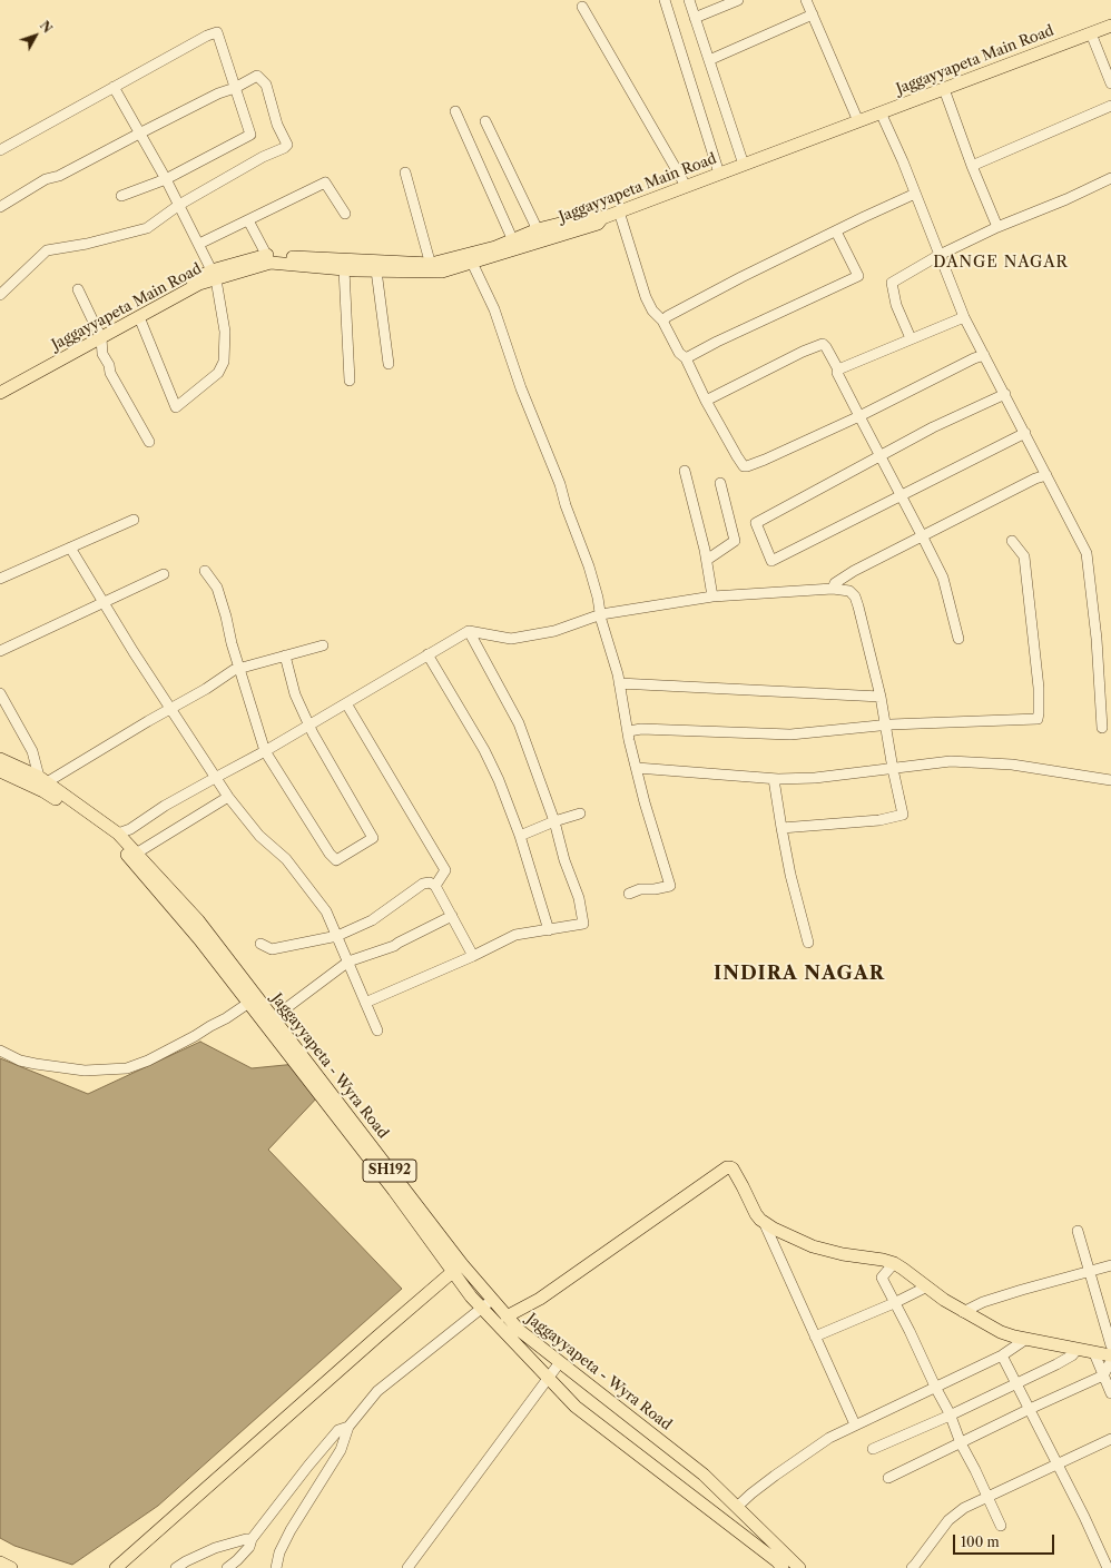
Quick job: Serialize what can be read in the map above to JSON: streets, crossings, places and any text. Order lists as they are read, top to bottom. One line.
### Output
{"streets":{"main road":["Jaggayyapeta Main Road","Jaggayyapeta - Wyra Road","SH192"]},"crossings":[["Jaggayyapeta - Wyra Road","SH192"]],"districts":["DANGE NAGAR","INDIRA NAGAR"],"scale_bar":"100 m","north":"top right"}
